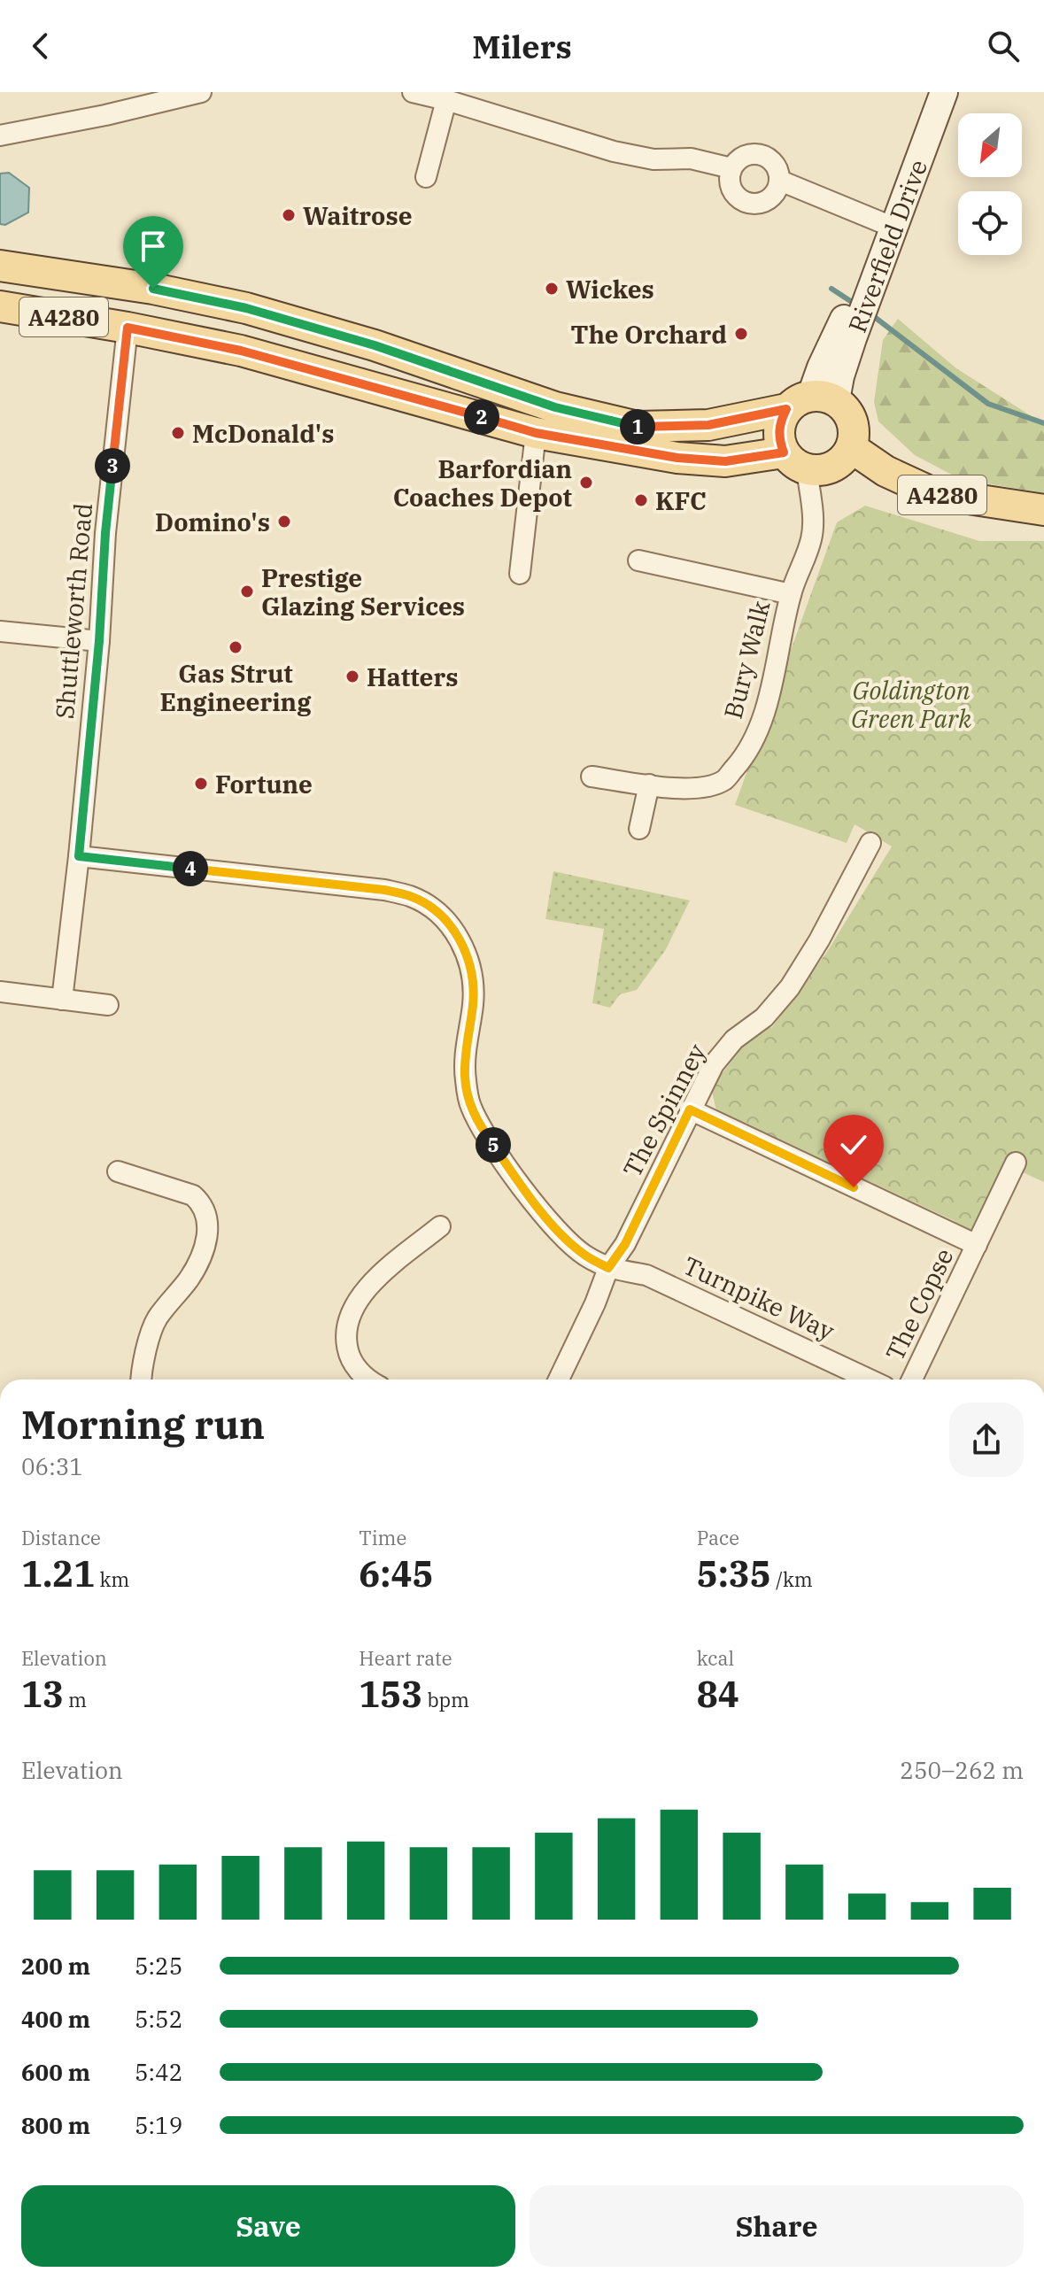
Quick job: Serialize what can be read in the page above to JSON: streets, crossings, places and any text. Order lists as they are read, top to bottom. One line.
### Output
{"streets":{"main road":["A4280"],"street":["Riverfield Drive","Shuttleworth Road","Bury Walk","The Spinney","Turnpike Way","The Copse"]},"crossings":[["Riverfield Drive","A4280"],["Riverfield Drive","Bury Walk"],["A4280","Shuttleworth Road"],["A4280","Bury Walk"],["The Spinney","Turnpike Way"],["The Spinney","The Copse"]],"parks":["Goldington Green Park"],"places":["Waitrose","Wickes","The Orchard","McDonald's","Barfordian Coaches Depot","KFC","Domino's","Prestige Glazing Services","Gas Strut Engineering","Hatters","Fortune"],"north":"bottom left","page":{"header":"Milers","pins":["2","1","3","4","5"],"heading":["Morning run","06:31"],"stats":[["Distance","1.21 km"],["Time","6:45"],["Pace","5:35 /km"],["Elevation","13 m"],["Heart rate","153 bpm"],["kcal","84"]],"chart":["Elevation","250–262 m"],"list":[{"name":"200 m","note":"5:25"},{"name":"400 m","note":"5:52"},{"name":"600 m","note":"5:42"},{"name":"800 m","note":"5:19"}],"buttons":["Save","Share"]}}
